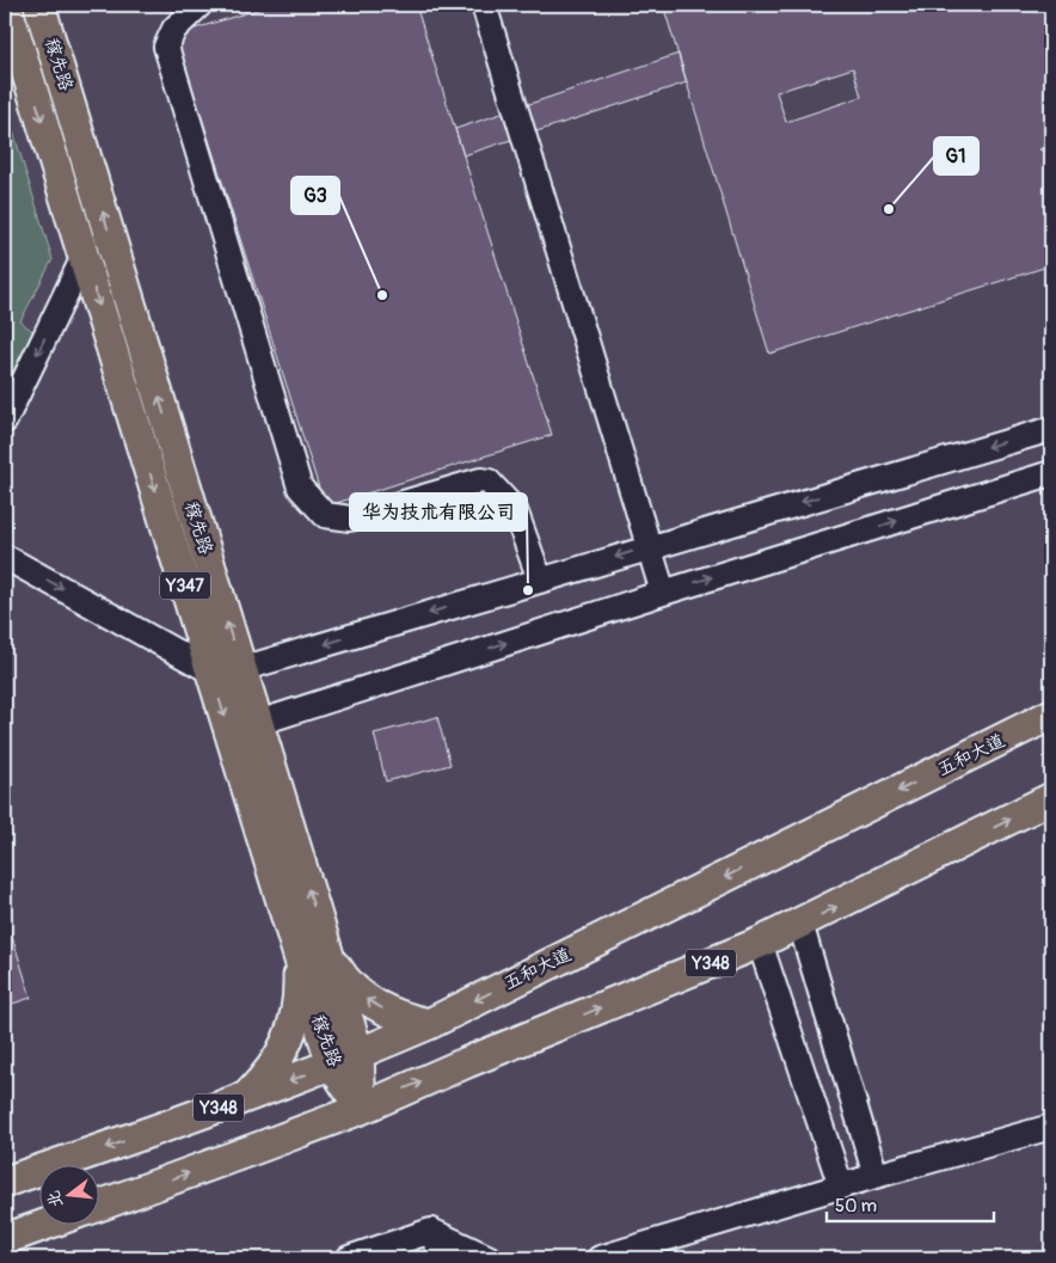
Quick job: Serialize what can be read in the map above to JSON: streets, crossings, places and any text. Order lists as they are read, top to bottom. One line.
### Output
{"streets":{"main road":["稼先路","Y347","五和大道","Y348"]},"crossings":[["稼先路","五和大道"],["稼先路","Y348"]],"places":["G1","G3","华为技术有限公司"],"scale_bar":"50 m","north":"left"}
